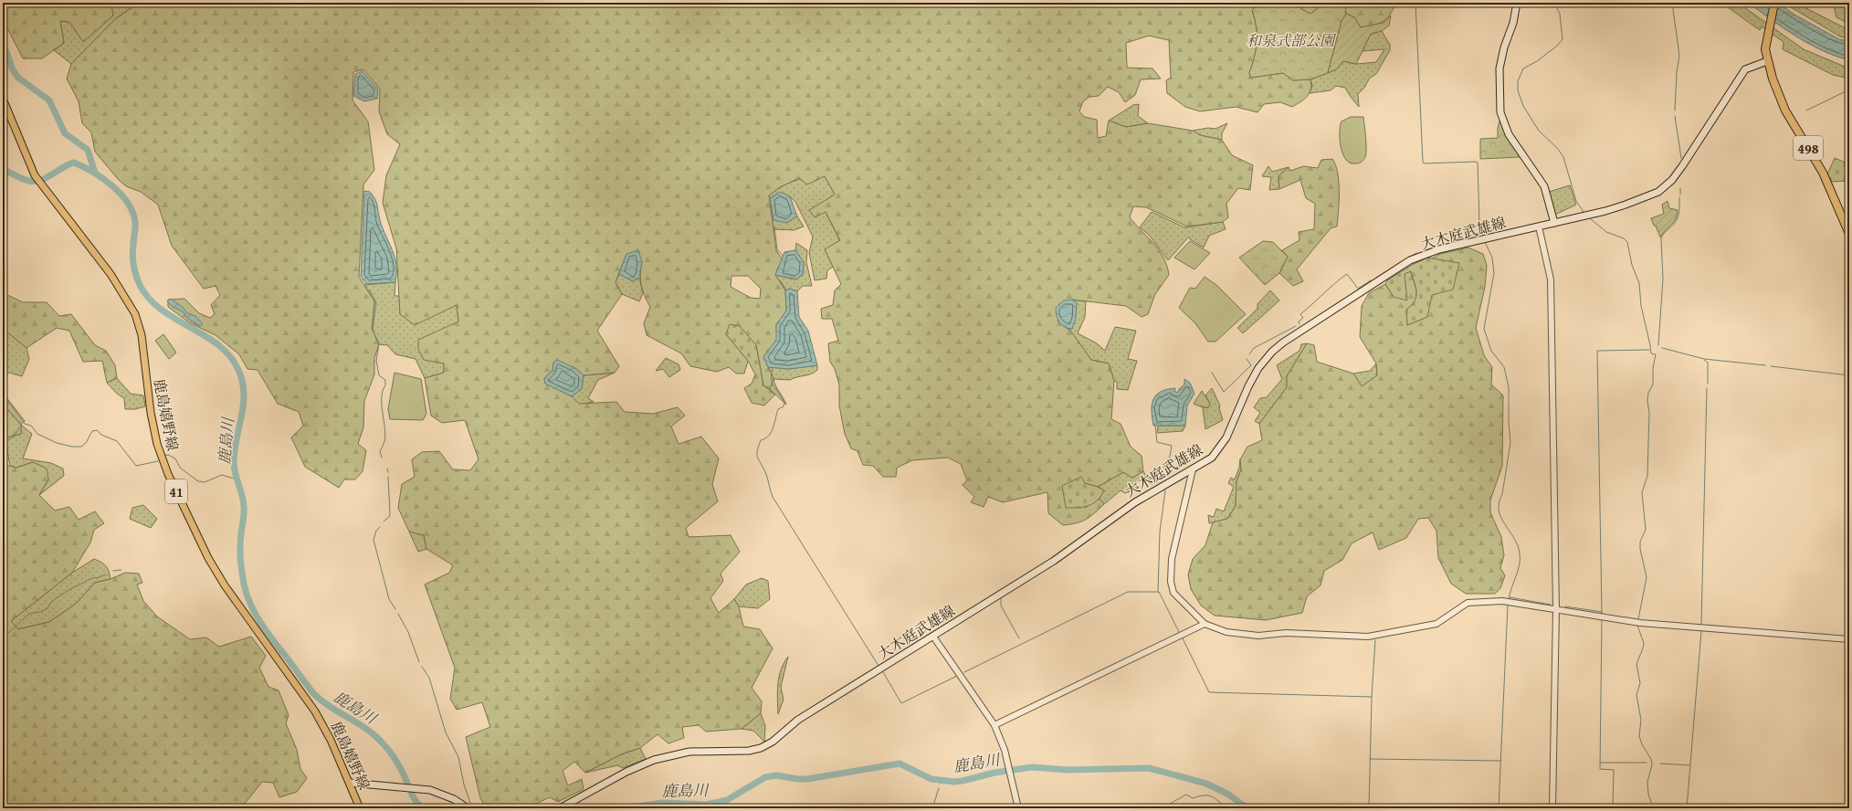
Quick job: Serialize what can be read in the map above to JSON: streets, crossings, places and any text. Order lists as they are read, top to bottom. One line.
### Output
{"streets":{"highway":["498"],"main road":["大木庭武雄線","鹿島嬉野線","41"]},"crossings":[["498","大木庭武雄線"]],"water":["鹿島川"],"parks":["和泉式部公園"]}
